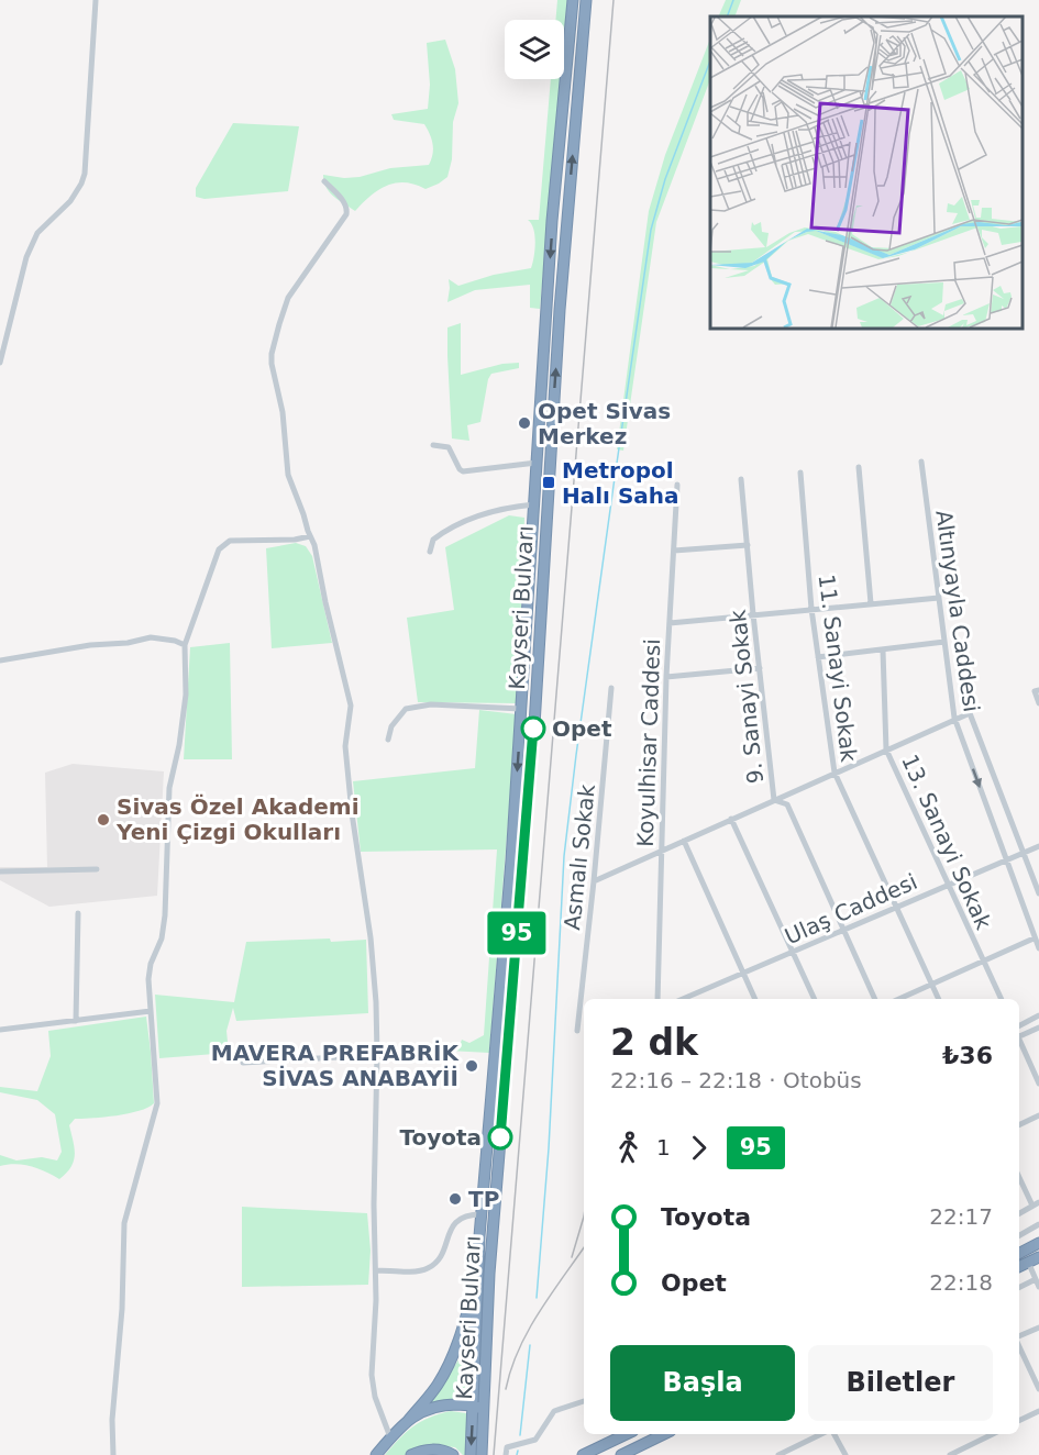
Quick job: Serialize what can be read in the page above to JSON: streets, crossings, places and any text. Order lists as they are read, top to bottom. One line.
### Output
{"streets":{"highway":["Kayseri Bulvarı"],"street":["Altınyayla Caddesi","11. Sanayi Sokak","9. Sanayi Sokak","Koyulhisar Caddesi","13. Sanayi Sokak","Asmalı Sokak","Ulaş Caddesi"]},"crossings":[["Altınyayla Caddesi","Ulaş Caddesi"],["11. Sanayi Sokak","Ulaş Caddesi"],["9. Sanayi Sokak","Ulaş Caddesi"],["13. Sanayi Sokak","Ulaş Caddesi"]],"places":{"other":["Opet Sivas Merkez","Opet","Sivas Özel Akademi Yeni Çizgi Okulları","MAVERA PREFABRİK SİVAS ANABAYİİ","Toyota","TP"],"transit":["Metropol Halı Saha"]},"lines":["bus line 95"],"page":{"on_map":"95","heading":["2 dk","22:16 – 22:18 · Otobüs","₺36"],"legs":["1","95"],"list":[{"name":"Toyota","value":"22:17"},{"name":"Opet","value":"22:18"}],"buttons":["Başla","Biletler"]}}
